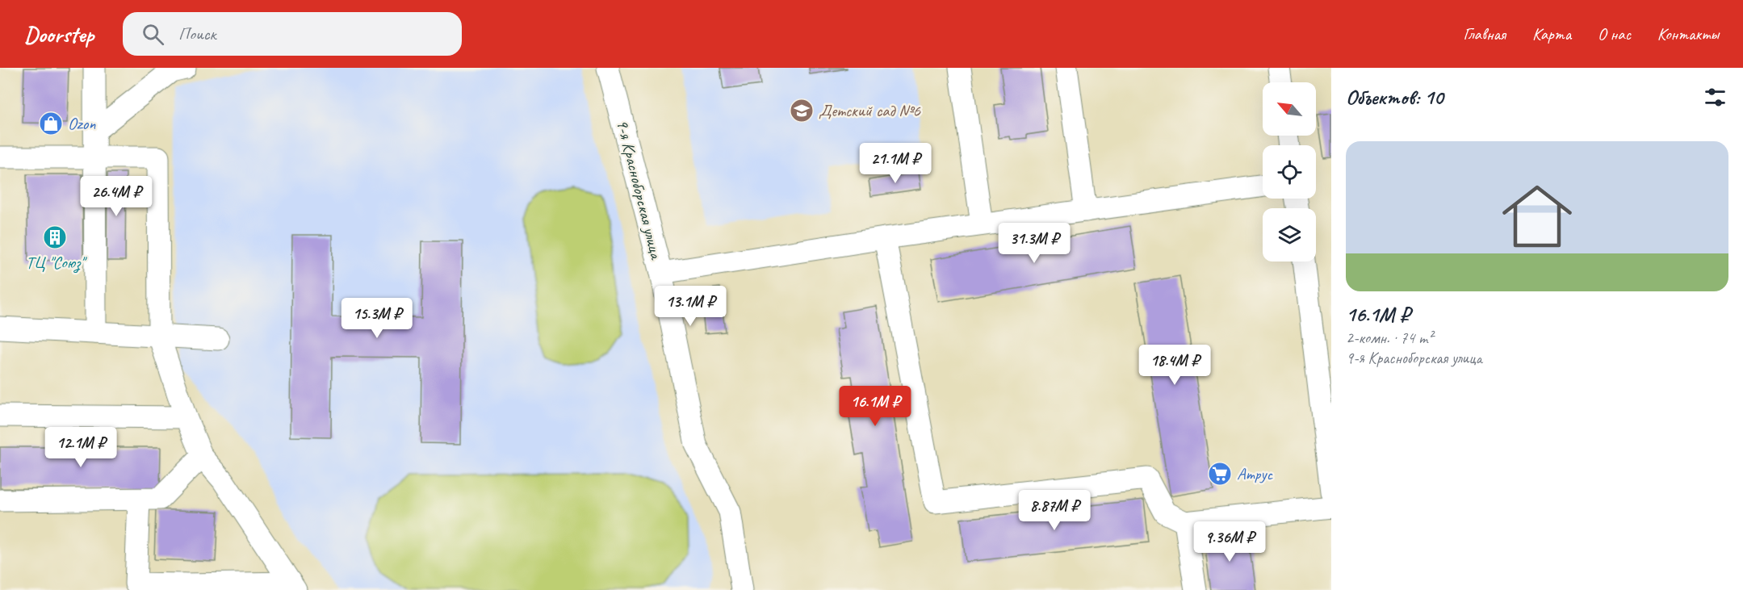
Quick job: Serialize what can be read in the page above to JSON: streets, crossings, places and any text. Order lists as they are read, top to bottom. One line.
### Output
{"streets":{"street":["9-я Красноборская улица"]},"places":{"school or university":["Детский сад №6"],"shop":["Ozon"],"building":["ТЦ \"Союз\""],"supermarket":["Атрус"]},"north":"top left","page":{"header":"Doorstep","search":"Поиск","nav":["Главная","Карта","О нас","Контакты"],"heading":"Объектов: 10","list":[{"name":"16.1M ₽","note":"2-комн. · 74 m² · 9-я Красноборская улица"}],"price":["21.1M ₽","26.4M ₽","31.3M ₽","13.1M ₽","15.3M ₽","18.4M ₽","16.1M ₽","12.1M ₽","8.87M ₽","9.36M ₽"]}}
